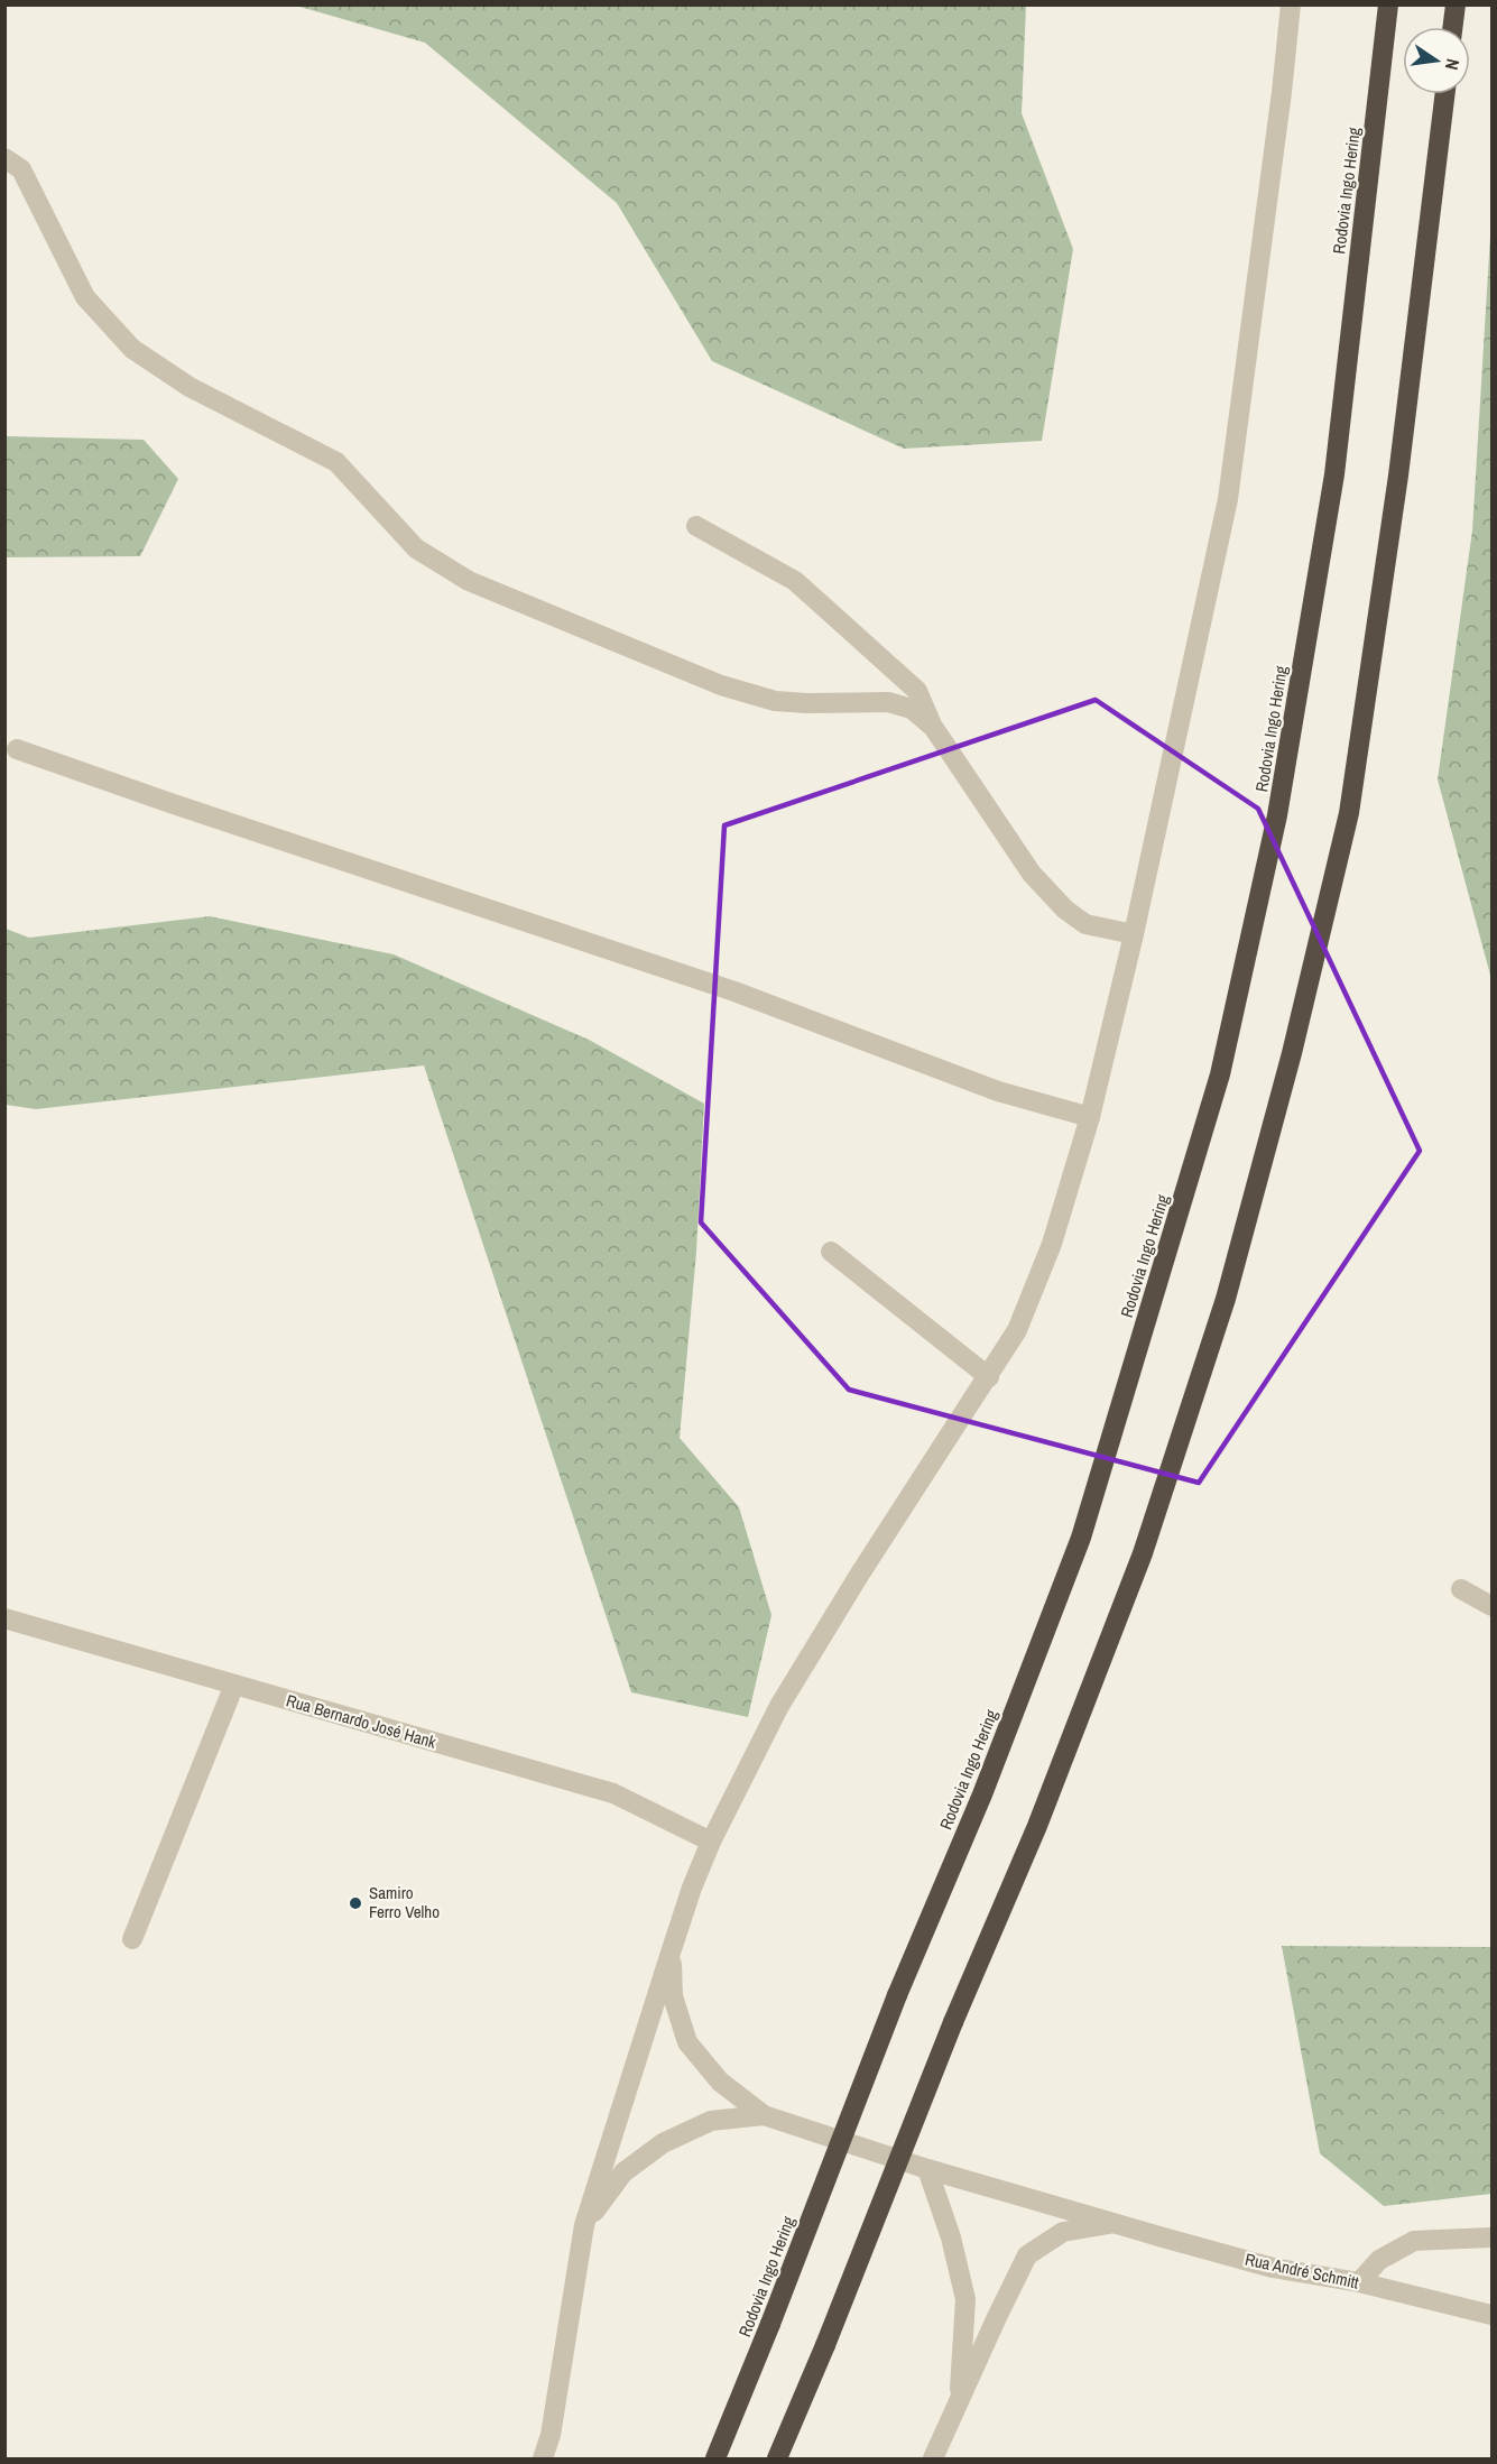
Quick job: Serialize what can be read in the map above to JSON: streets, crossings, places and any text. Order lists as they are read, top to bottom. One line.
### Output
{"streets":{"highway":["Rodovia Ingo Hering"],"street":["Rua Bernardo José Hank","Rua André Schmitt"]},"places":["Samiro Ferro Velho"],"north":"right"}
